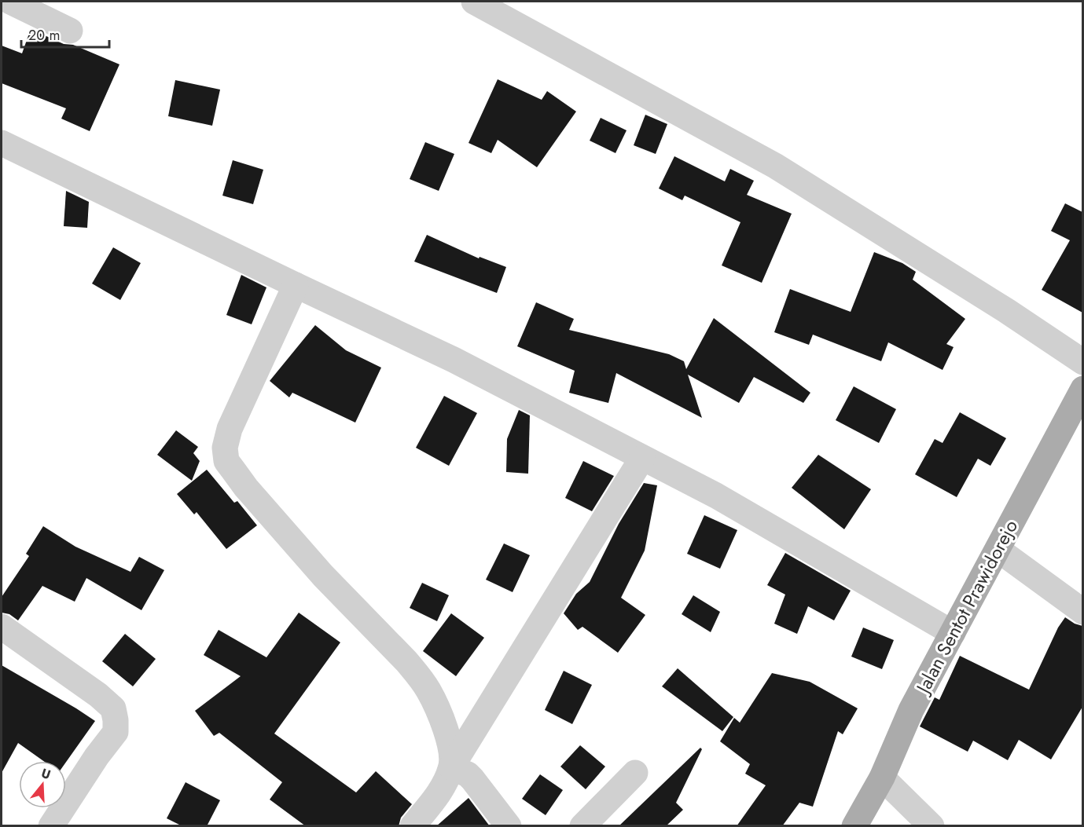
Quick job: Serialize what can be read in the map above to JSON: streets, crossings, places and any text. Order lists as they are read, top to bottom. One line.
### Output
{"streets":{"main road":["Jalan Sentot Prawidorejo"]},"scale_bar":"20 m","north":"top"}
